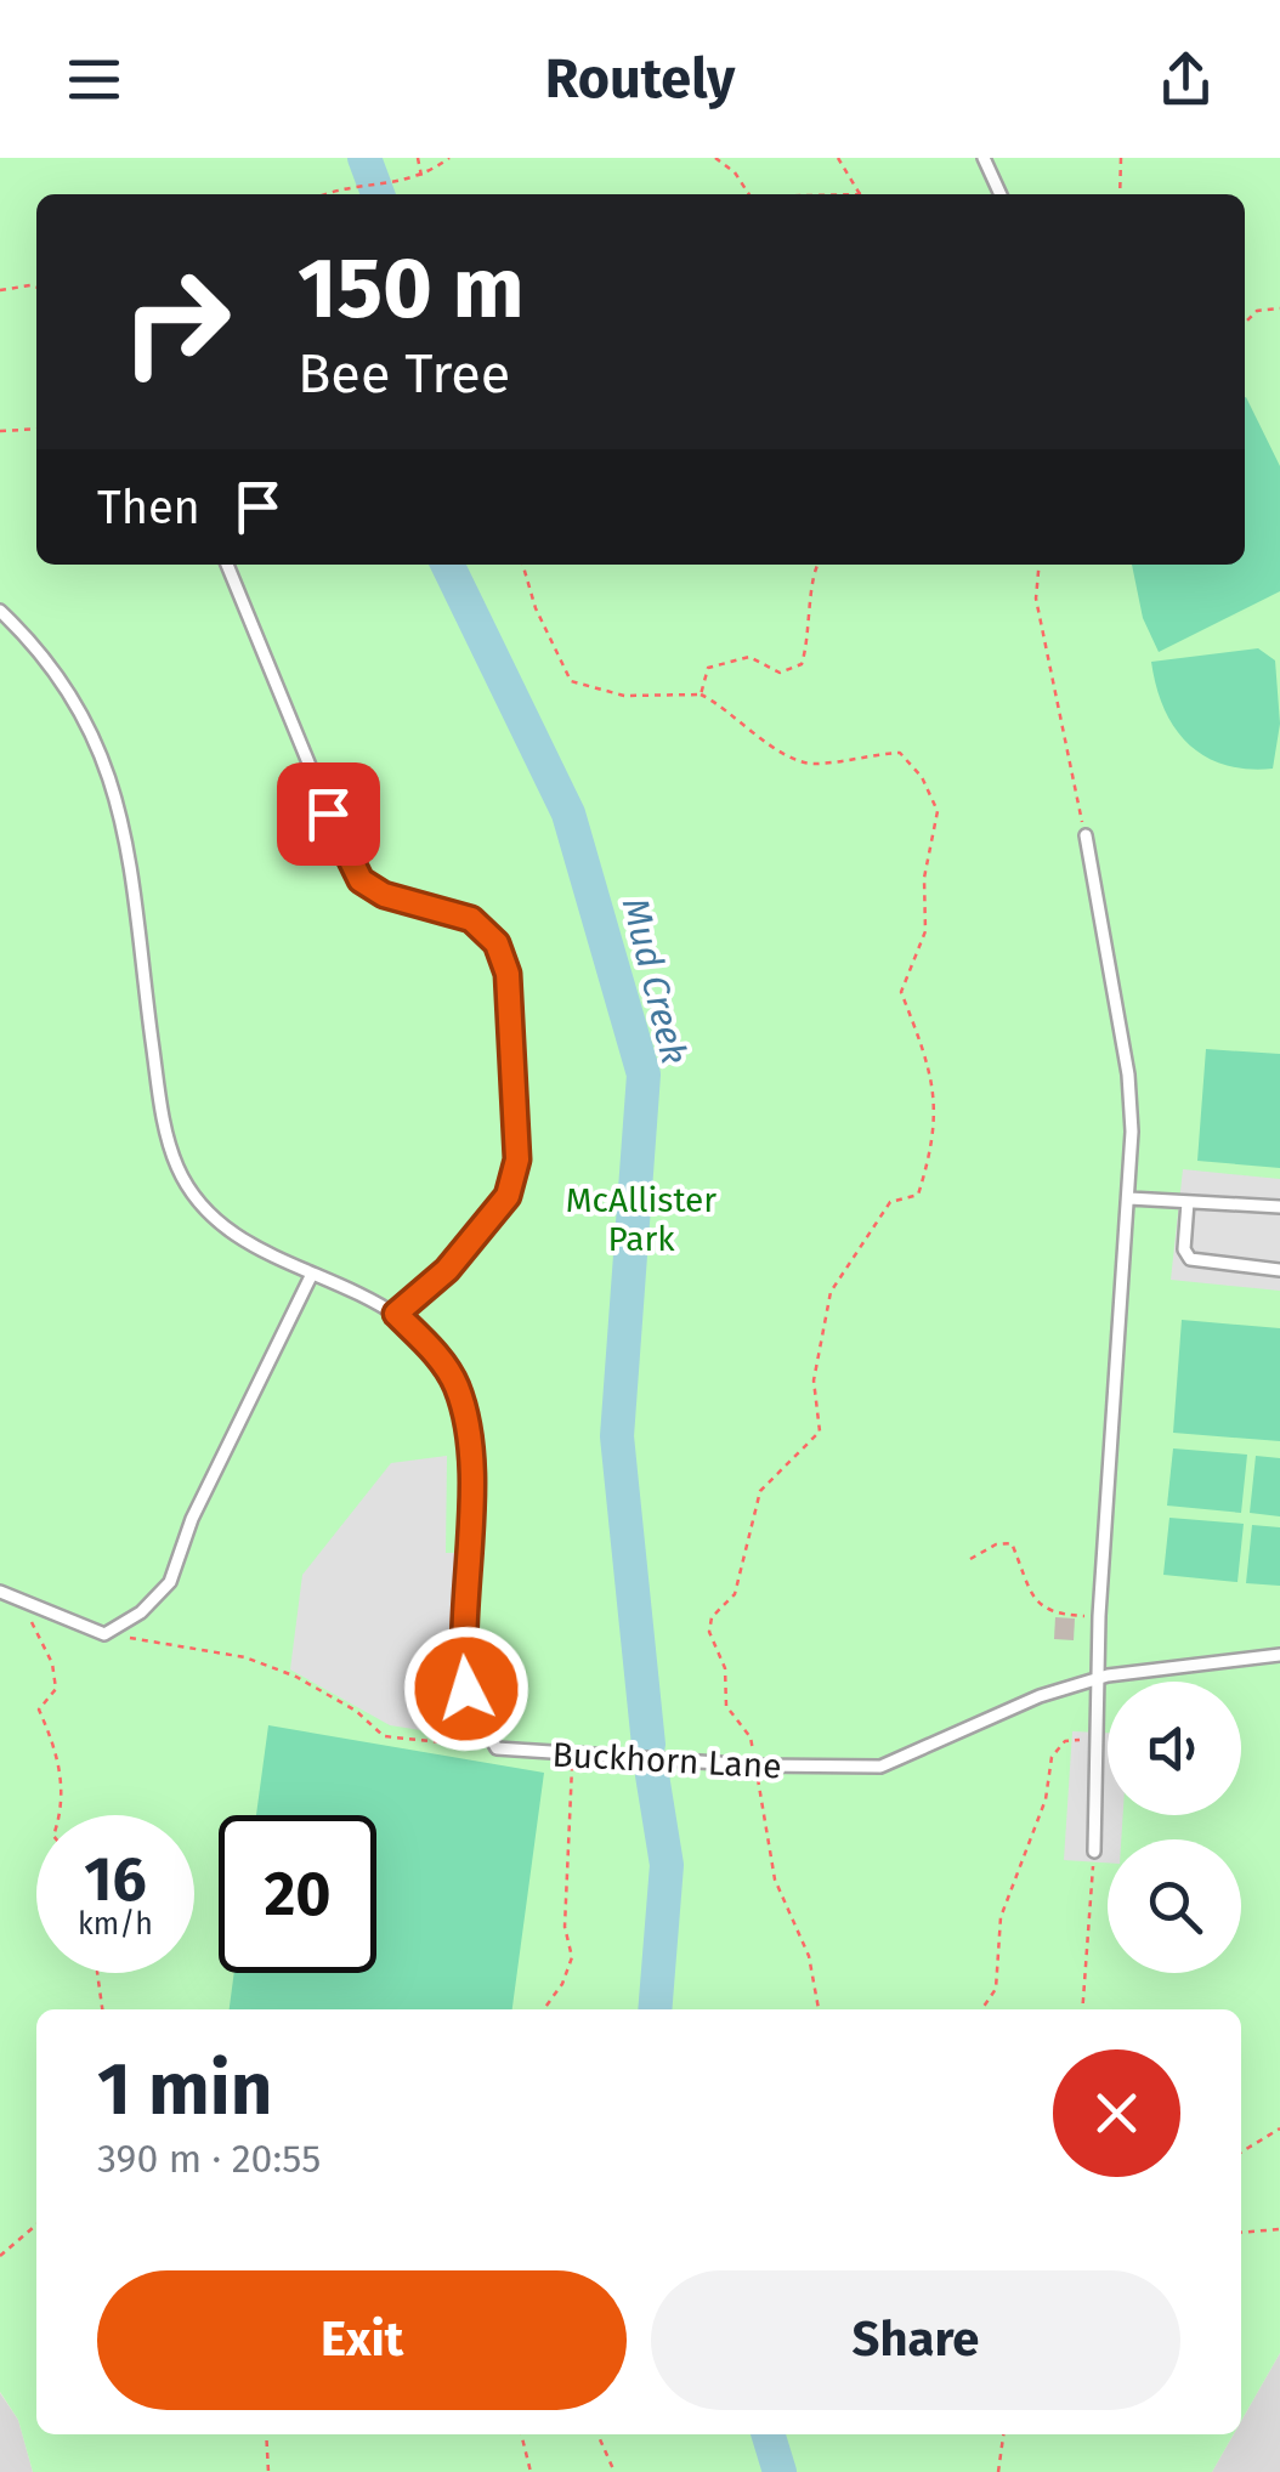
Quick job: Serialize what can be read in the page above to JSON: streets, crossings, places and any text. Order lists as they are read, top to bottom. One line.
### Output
{"streets":{"lane":["Buckhorn Lane"]},"water":["Mud Creek"],"parks":["McAllister Park"],"page":{"header":"Routely","turn":["150 m","Bee Tree"],"then":"Then","speed":"16 km/h","limit":"20","heading":["1 min","390 m · 20:55"],"buttons":["Exit","Share"]}}
